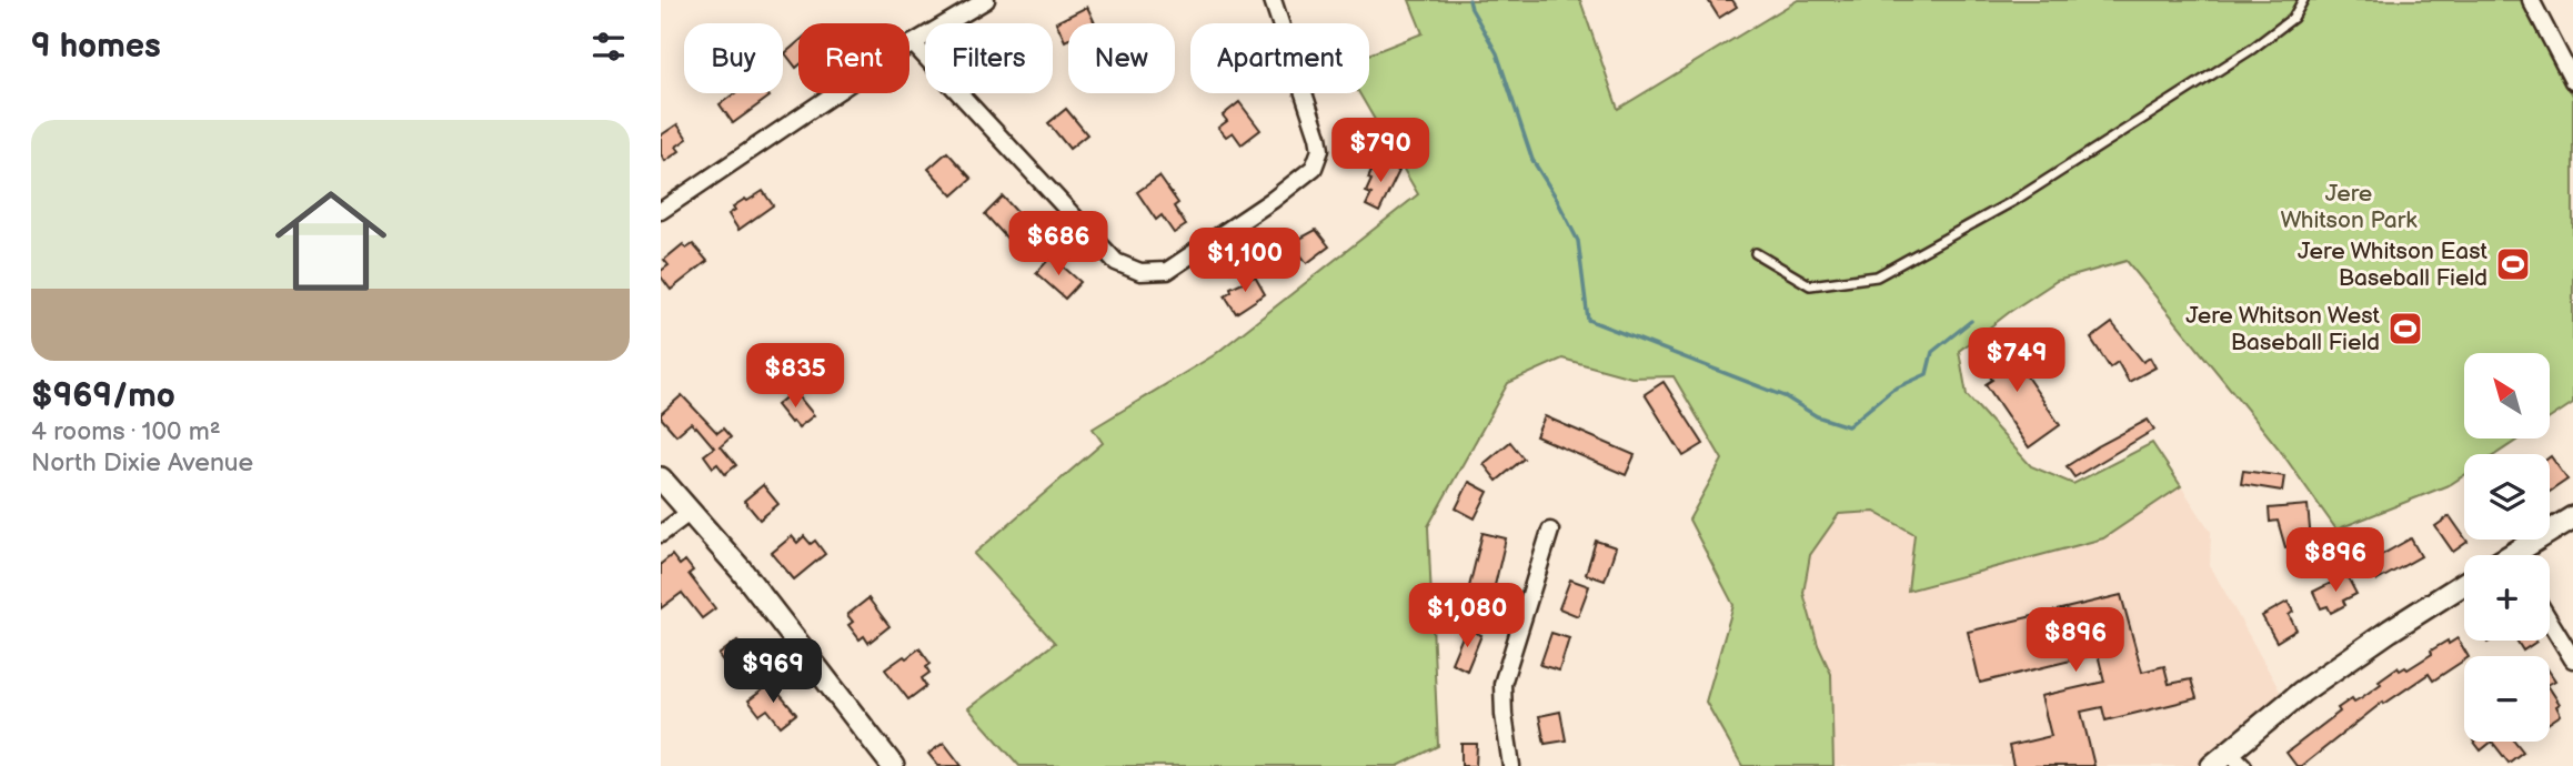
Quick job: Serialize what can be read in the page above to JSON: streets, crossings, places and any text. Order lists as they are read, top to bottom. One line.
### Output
{"parks":["Jere Whitson Park"],"places":{"sports":["Jere Whitson East Baseball Field","Jere Whitson West Baseball Field"]},"north":"top left","page":{"heading":"9 homes","chip":["Buy","Rent","Filters","New","Apartment"],"list":[{"name":"$969/mo","note":"4 rooms · 100 m² · North Dixie Avenue"}],"price":["$790","$686","$1,100","$749","$835","$896","$1,080","$896","$969"],"map_buttons":["+","−"]}}
